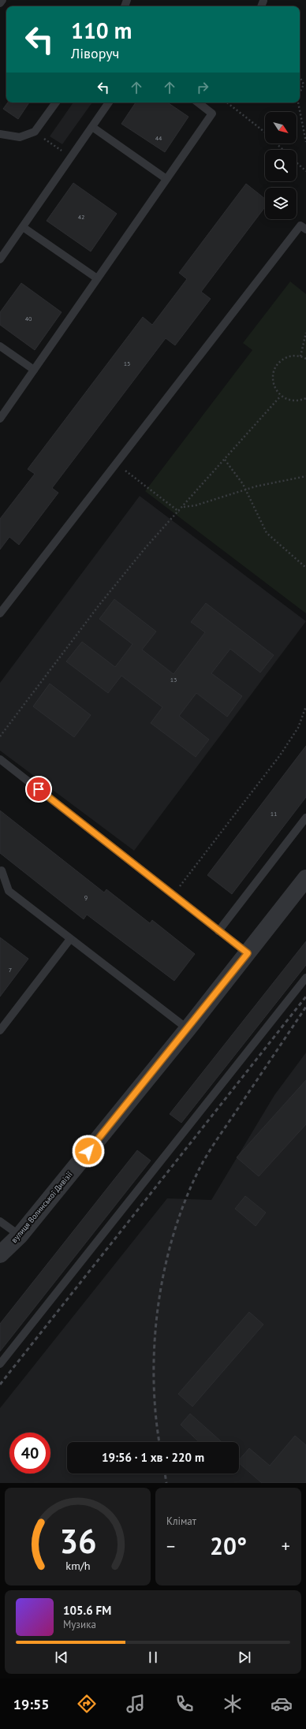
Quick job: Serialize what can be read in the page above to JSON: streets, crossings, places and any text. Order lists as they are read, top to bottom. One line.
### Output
{"streets":{"street":["вулиця Волинської Дивізії"]},"house_numbers":["44","42","40","15","13","11","9","7"],"north":"bottom right","page":{"turn":["110 m","Ліворуч"],"limit":"40","trip":"19:56 · 1 хв · 220 m","tile":"Клімат","heat":["−","20°","+"],"song":["105.6 FM","Музика"],"tabs":"19:55","gauge":["36","km/h"]}}
